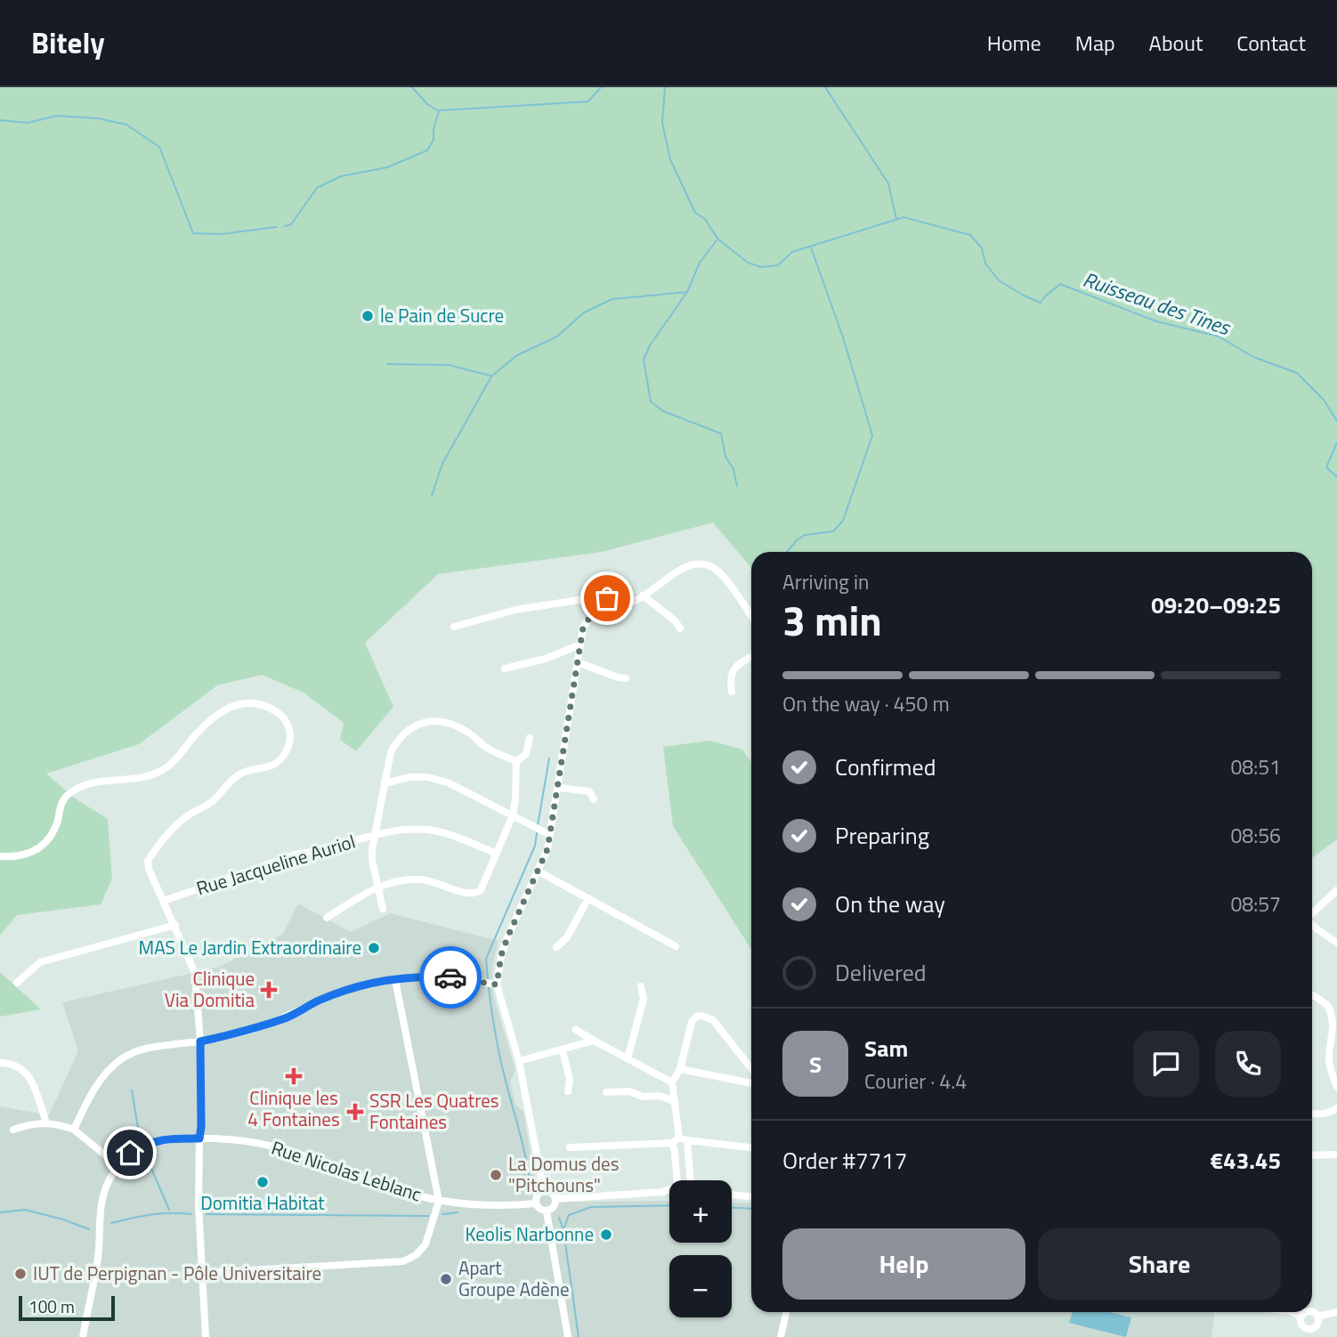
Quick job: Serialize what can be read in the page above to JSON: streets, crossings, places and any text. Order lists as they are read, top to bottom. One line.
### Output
{"streets":{"street":["Rue Jacqueline Auriol","Rue Nicolas Leblanc"]},"water":["Ruisseau des Tines"],"places":{"other":["le Pain de Sucre","MAS Le Jardin Extraordinaire","La Domus des \"Pitchouns\"","Domitia Habitat","Keolis Narbonne","IUT de Perpignan - Pôle Universitaire","Apart Groupe Adène"],"health":["Clinique Via Domitia","Clinique les 4 Fontaines","SSR Les Quatres Fontaines"]},"scale_bar":"100 m","page":{"header":"Bitely","nav":["Home","Map","About","Contact"],"heading":["3 min","Arriving in","09:20–09:25"],"panel":["Sam","Courier · 4.4","Order #7717","€43.45"],"bar":"On the way · 450 m","list":[["Confirmed","08:51"],["Preparing","08:56"],["On the way","08:57"],"Delivered"],"round":"S","map_buttons":["+","−"],"buttons":["Help","Share"],"scale":"100 m"}}
